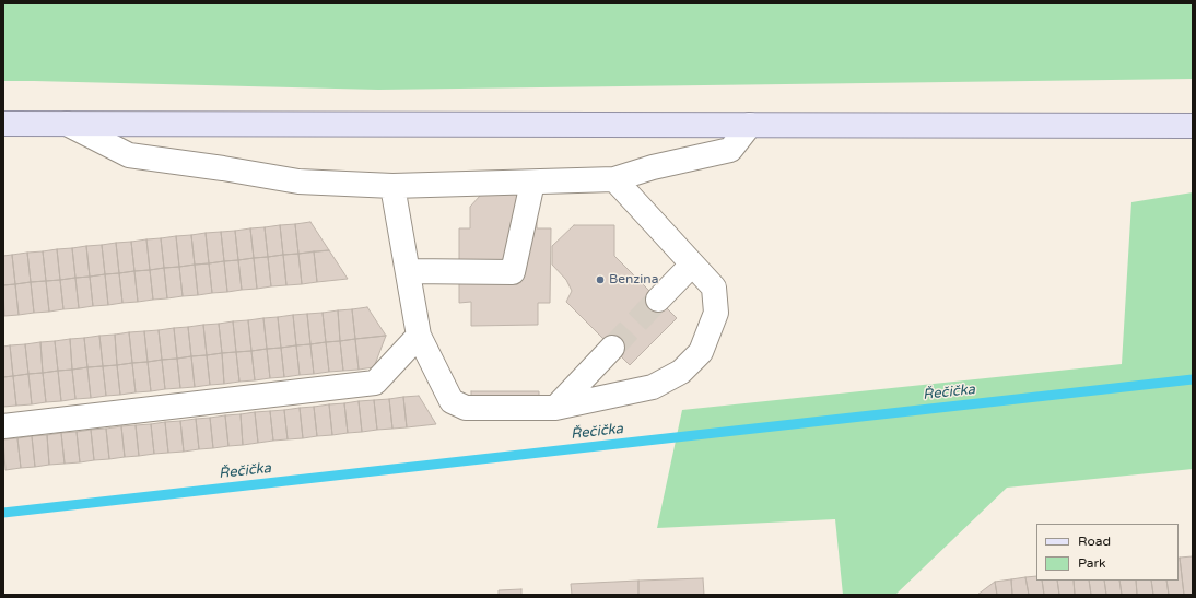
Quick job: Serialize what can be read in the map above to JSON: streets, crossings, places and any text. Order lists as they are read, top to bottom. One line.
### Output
{"water":["Řečička"],"places":["Benzina"],"legend":["Road","Park"]}
